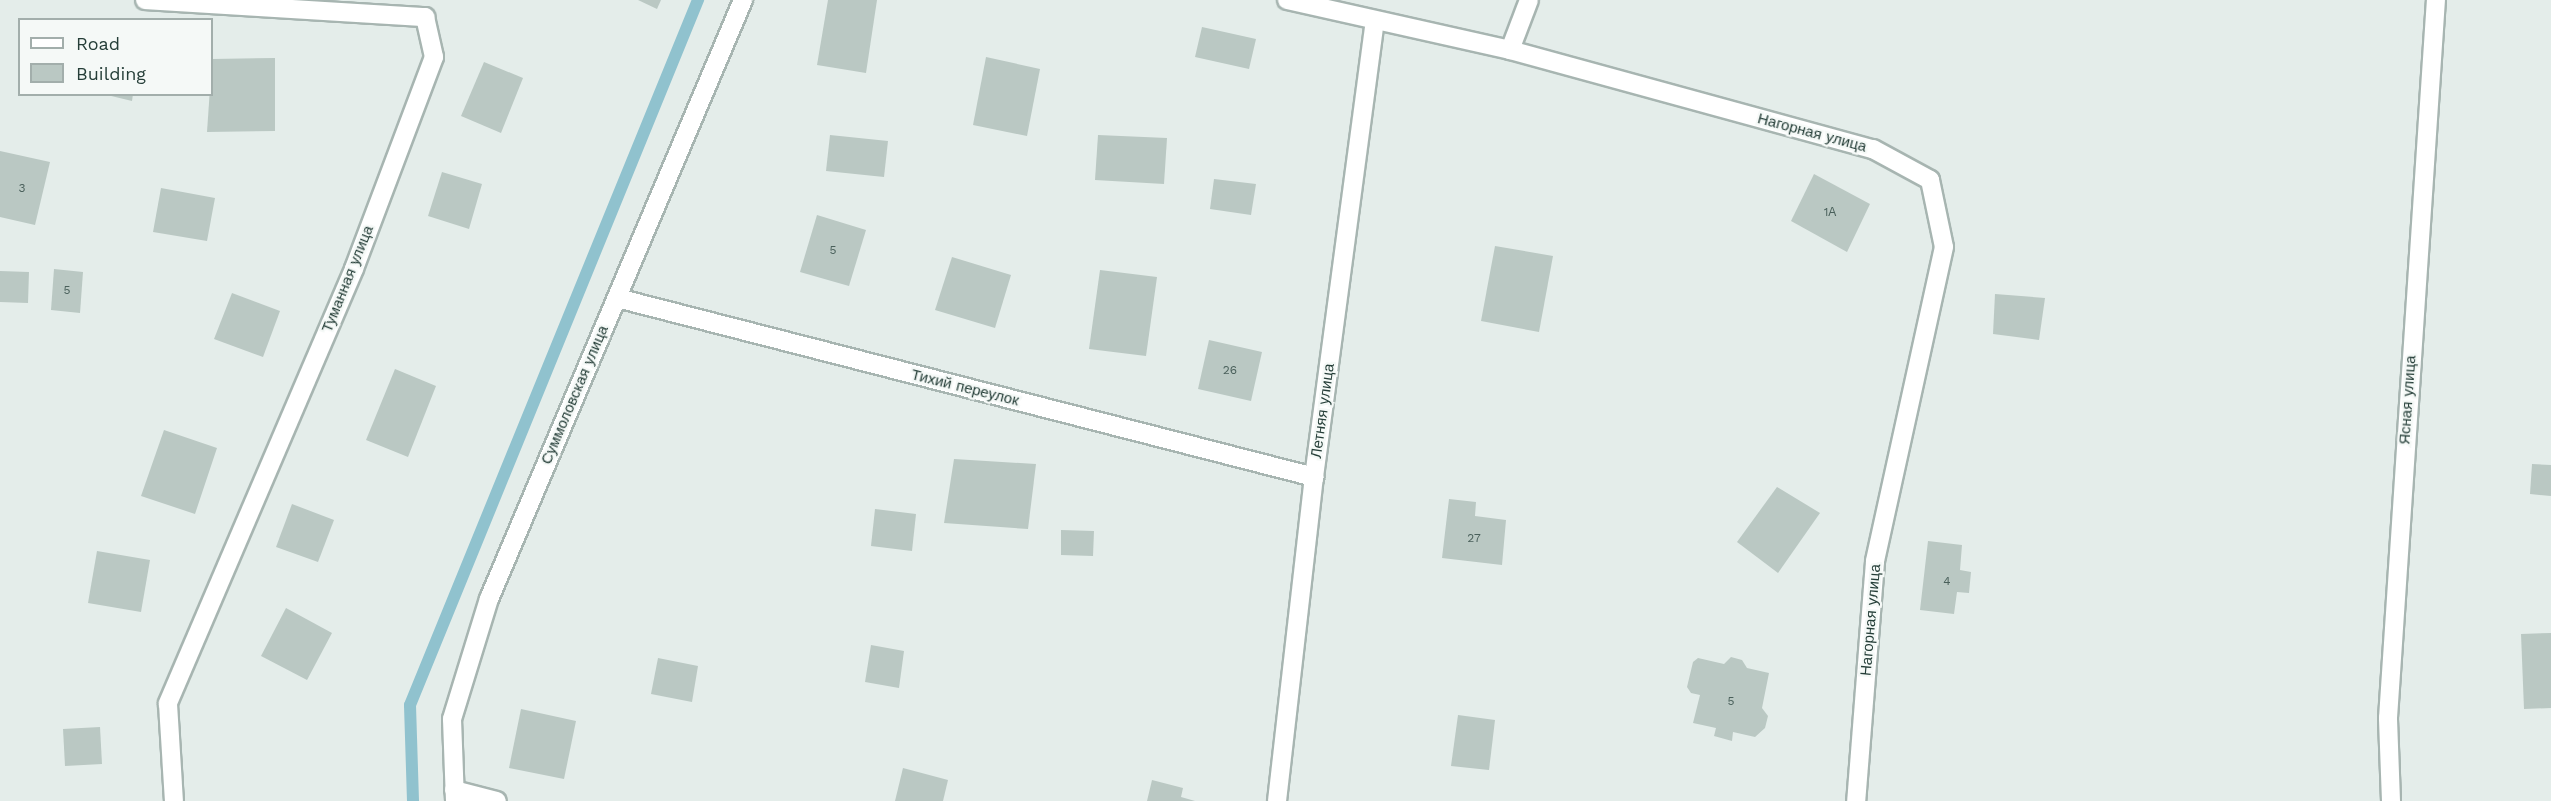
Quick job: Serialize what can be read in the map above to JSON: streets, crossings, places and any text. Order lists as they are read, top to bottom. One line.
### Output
{"streets":{"street":["Нагорная улица","Туманная улица","Тихий переулок","Суммоловская улица","Ясная улица","Летняя улица"]},"crossings":[["Нагорная улица","Летняя улица"],["Тихий переулок","Суммоловская улица"],["Тихий переулок","Летняя улица"]],"house_numbers":["3","1А","5","5","26","27","4","5"],"legend":["Road","Building"]}
